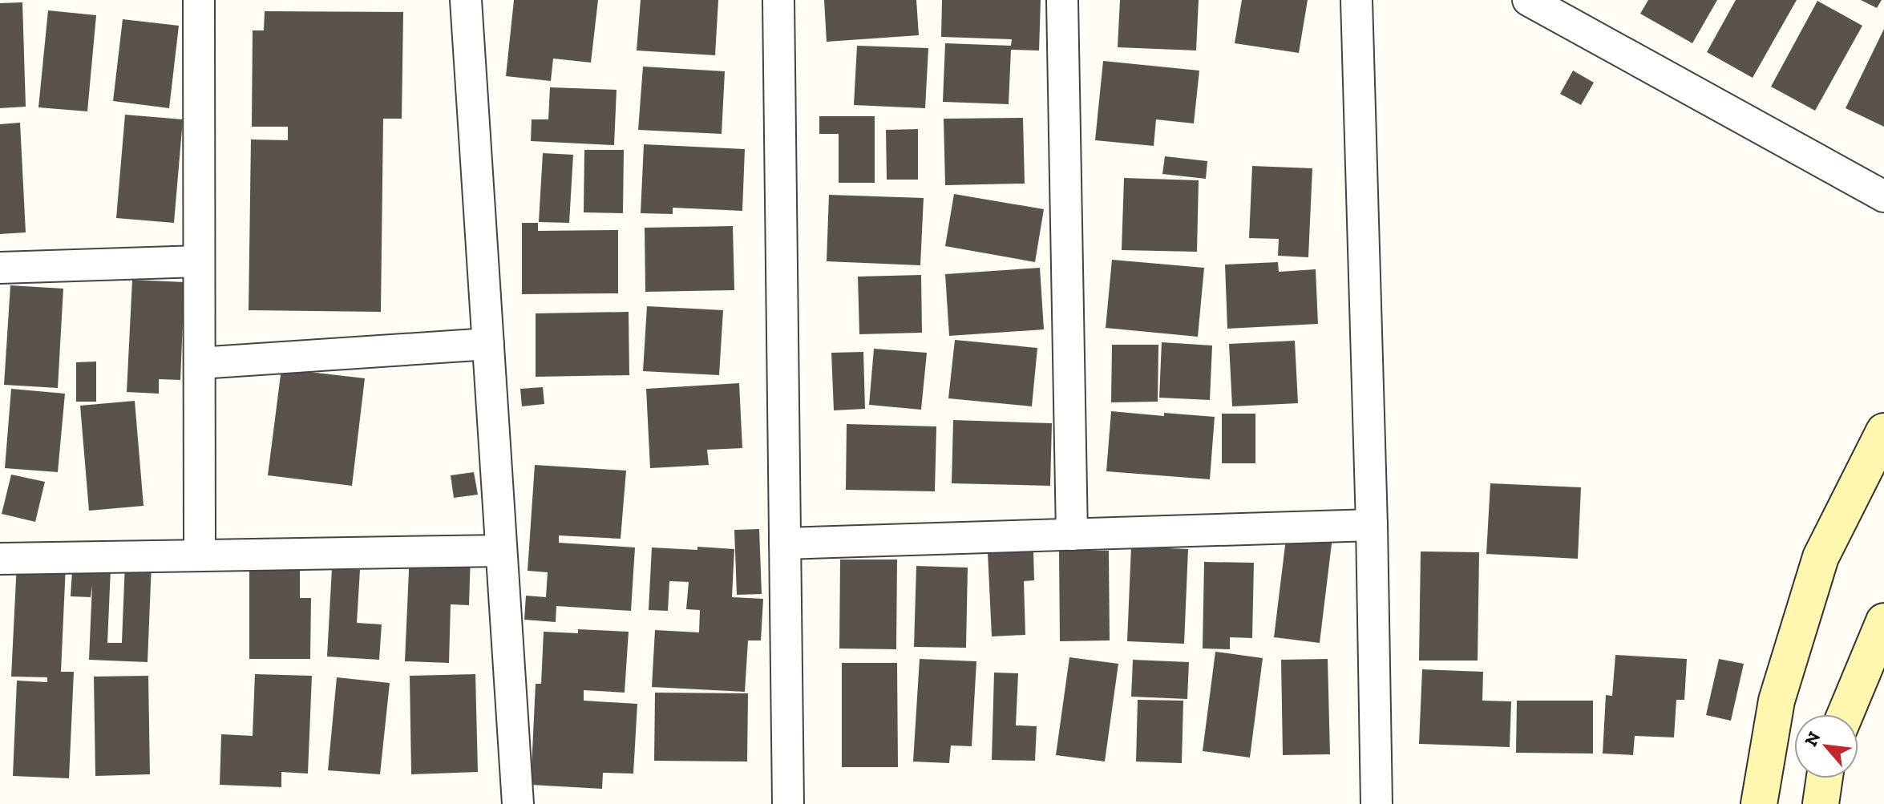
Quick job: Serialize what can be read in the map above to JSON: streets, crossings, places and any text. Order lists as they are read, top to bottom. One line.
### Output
{"north":"top left"}
